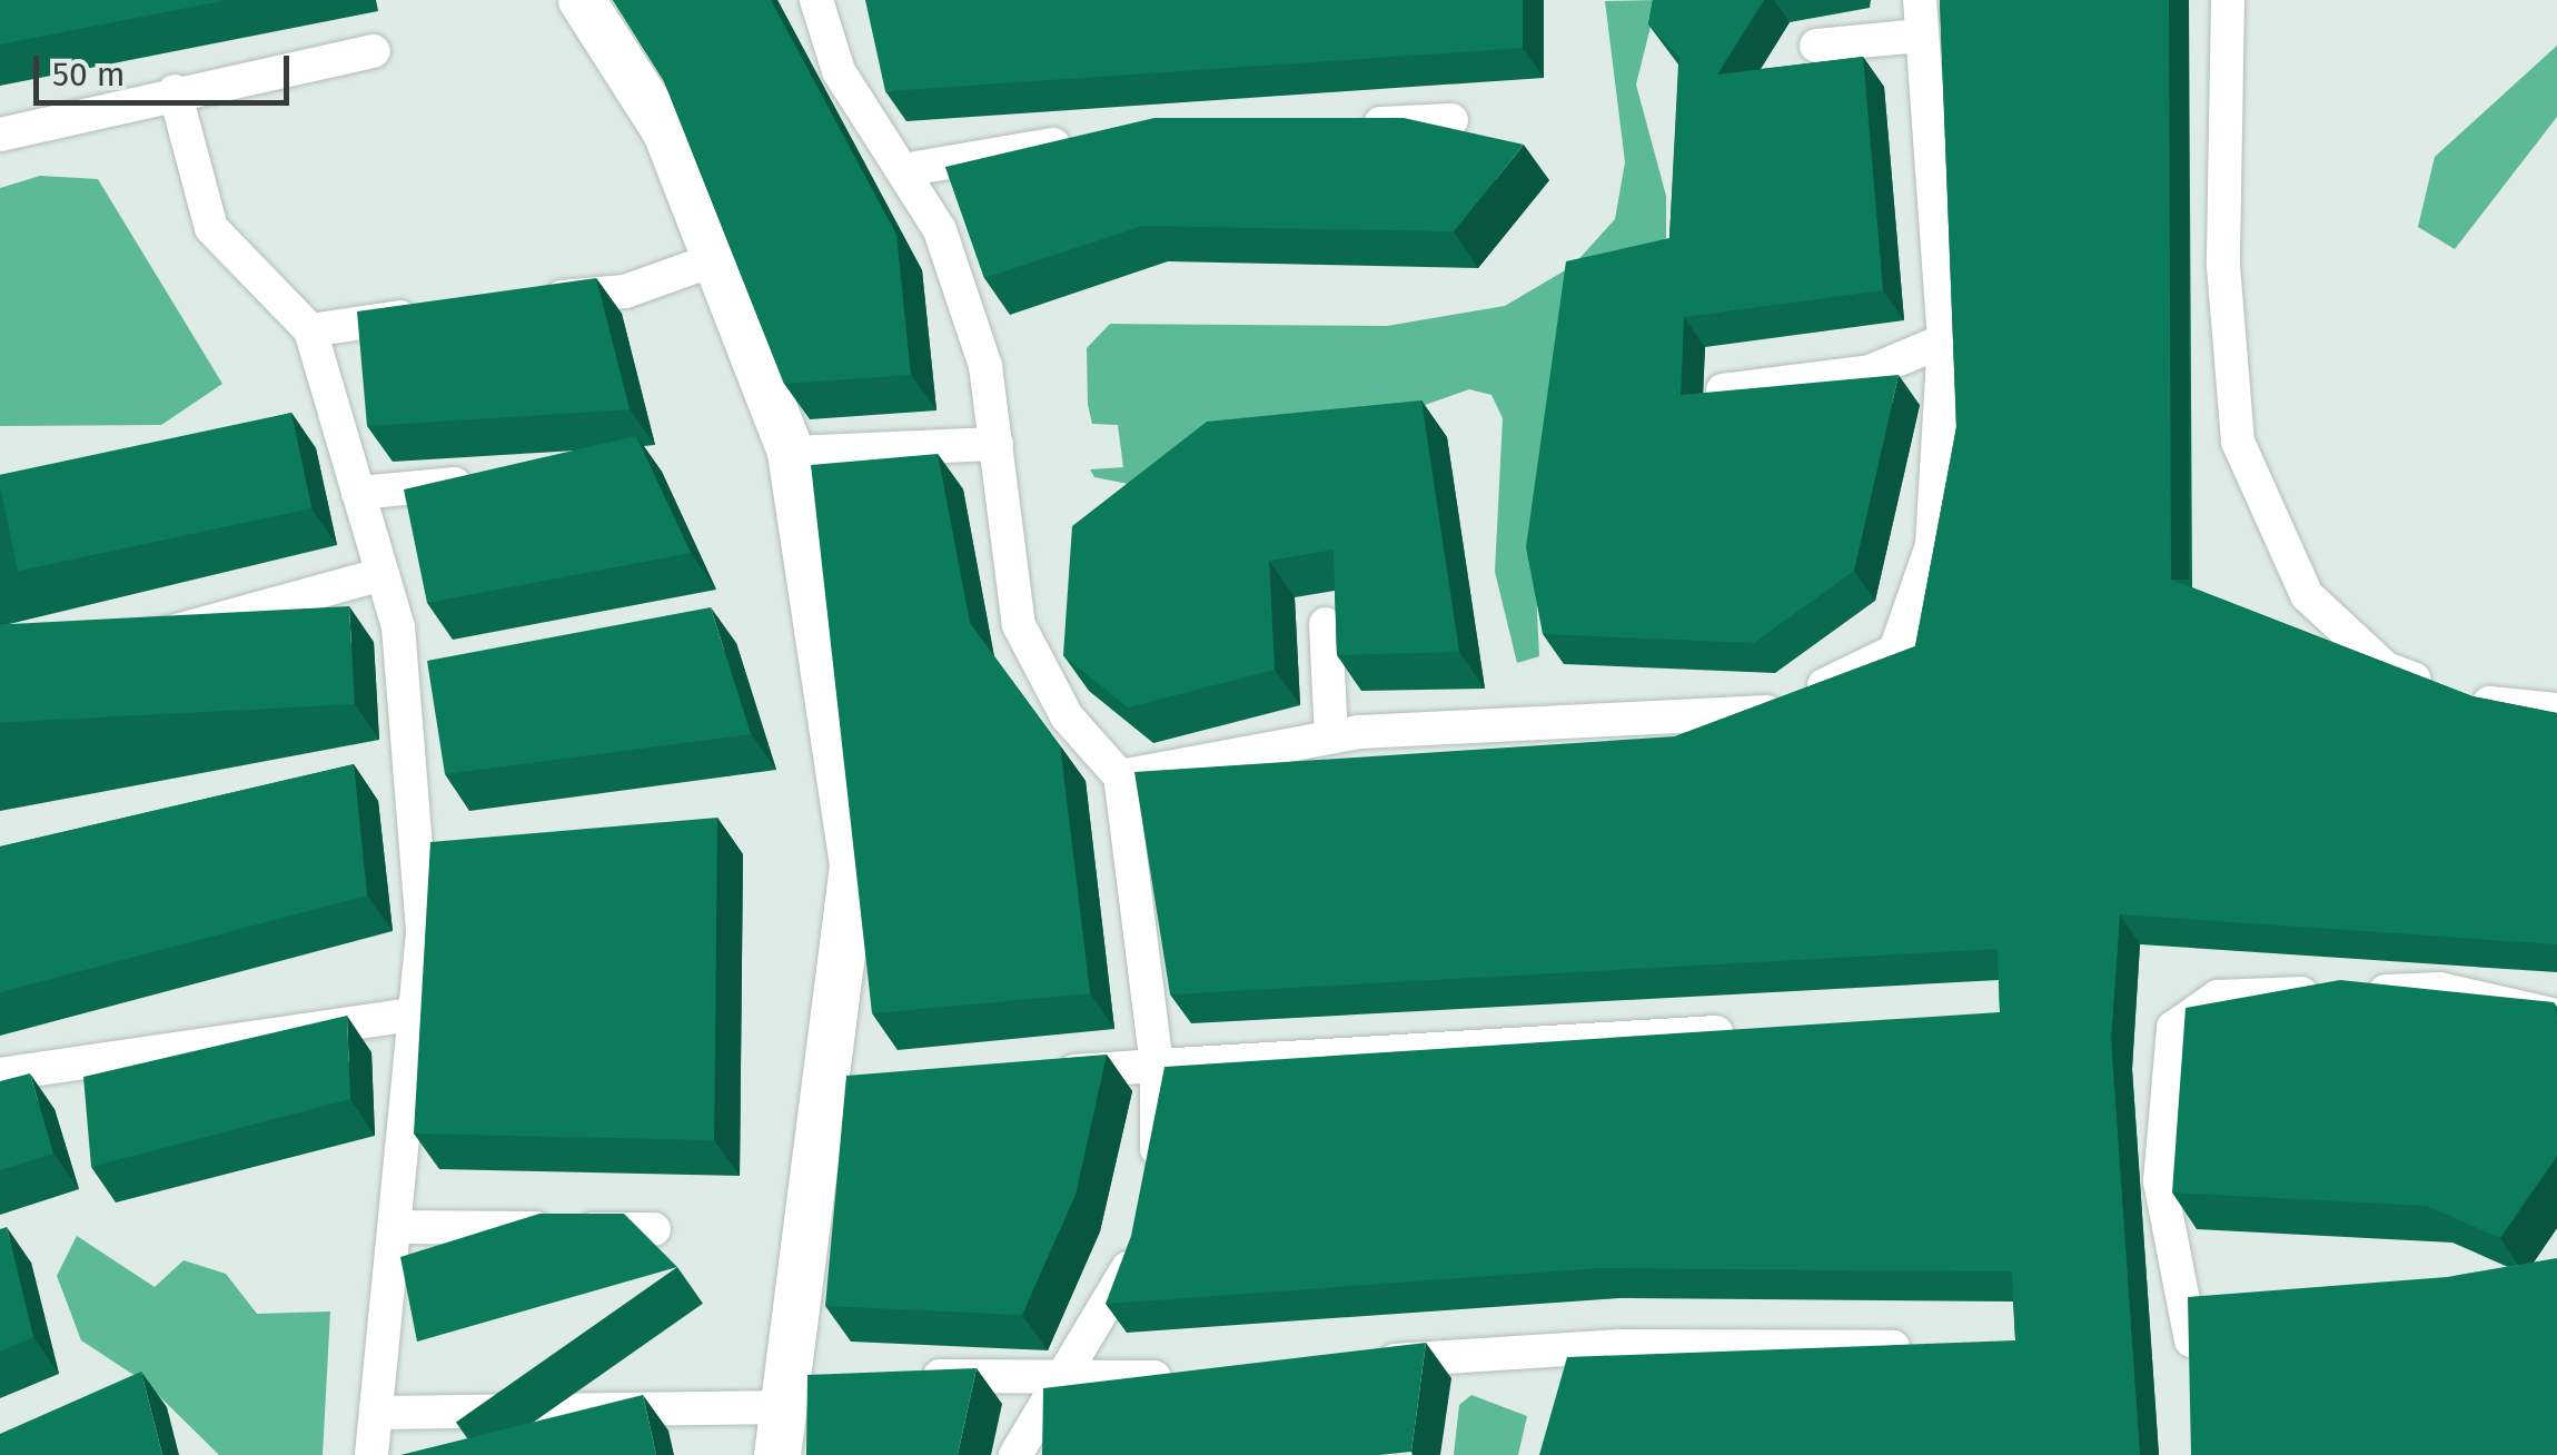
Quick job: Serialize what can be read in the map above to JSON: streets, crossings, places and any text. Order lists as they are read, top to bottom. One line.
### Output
{"scale_bar":"50 m"}
